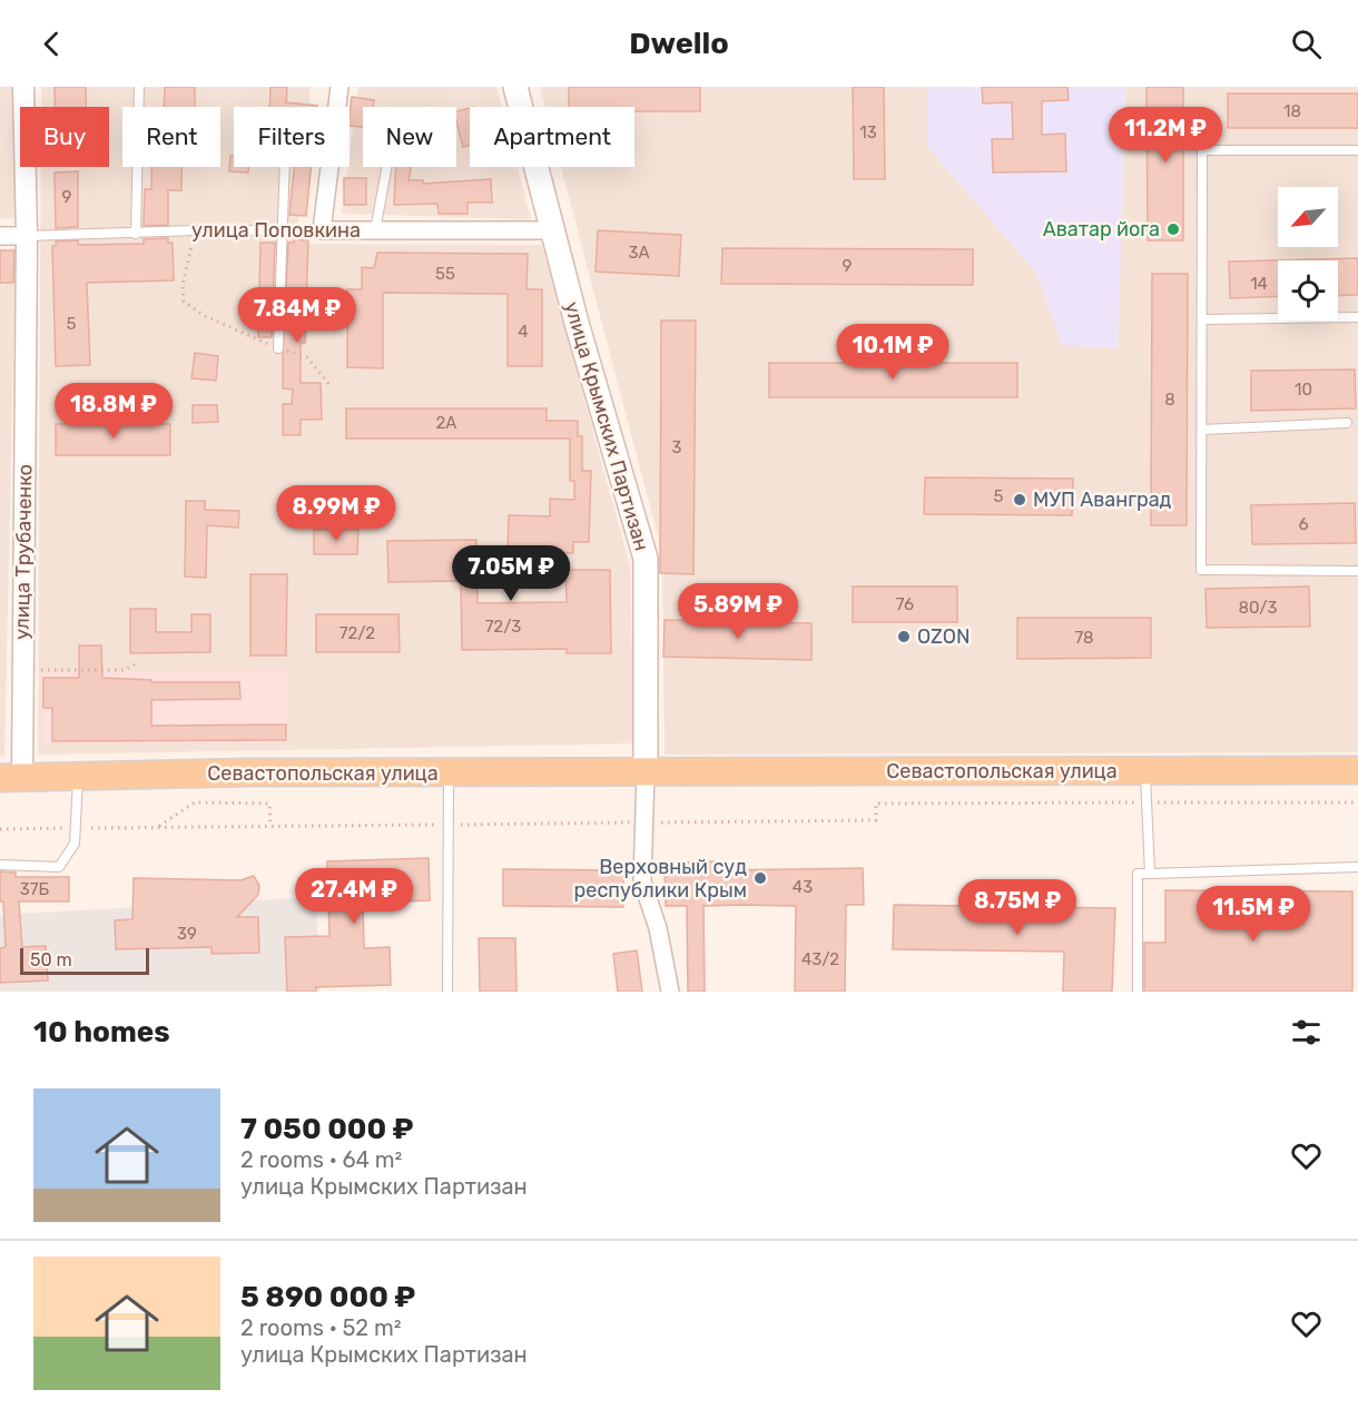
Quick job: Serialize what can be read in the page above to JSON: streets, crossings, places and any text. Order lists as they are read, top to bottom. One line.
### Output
{"streets":{"main road":["улица Крымских Партизан","Севастопольская улица"],"street":["улица Поповкина","улица Трубаченко"]},"crossings":[["улица Поповкина","улица Крымских Партизан"],["улица Поповкина","улица Трубаченко"],["улица Крымских Партизан","Севастопольская улица"],["улица Трубаченко","Севастопольская улица"]],"places":["Аватар йога","МУП Аванград","OZON","Верховный суд республики Крым"],"house_numbers":["18","13","9","3А","9","55","14","5","4","10","8","2А","3","5","6","76","80/3","72/3","72/2","78","43","37Б","39","43/2"],"scale_bar":"50 m","north":"bottom left","page":{"header":"Dwello","price":["11.2M ₽","7.84M ₽","10.1M ₽","18.8M ₽","8.99M ₽","7.05M ₽","5.89M ₽","27.4M ₽","8.75M ₽","11.5M ₽"],"chip":["Buy","Rent","Filters","New","Apartment"],"scale":"50 m","heading":"10 homes","list":[{"name":"7 050 000 ₽","note":"2 rooms · 64 m² · улица Крымских Партизан"},{"name":"5 890 000 ₽","note":"2 rooms · 52 m² · улица Крымских Партизан"}]}}
